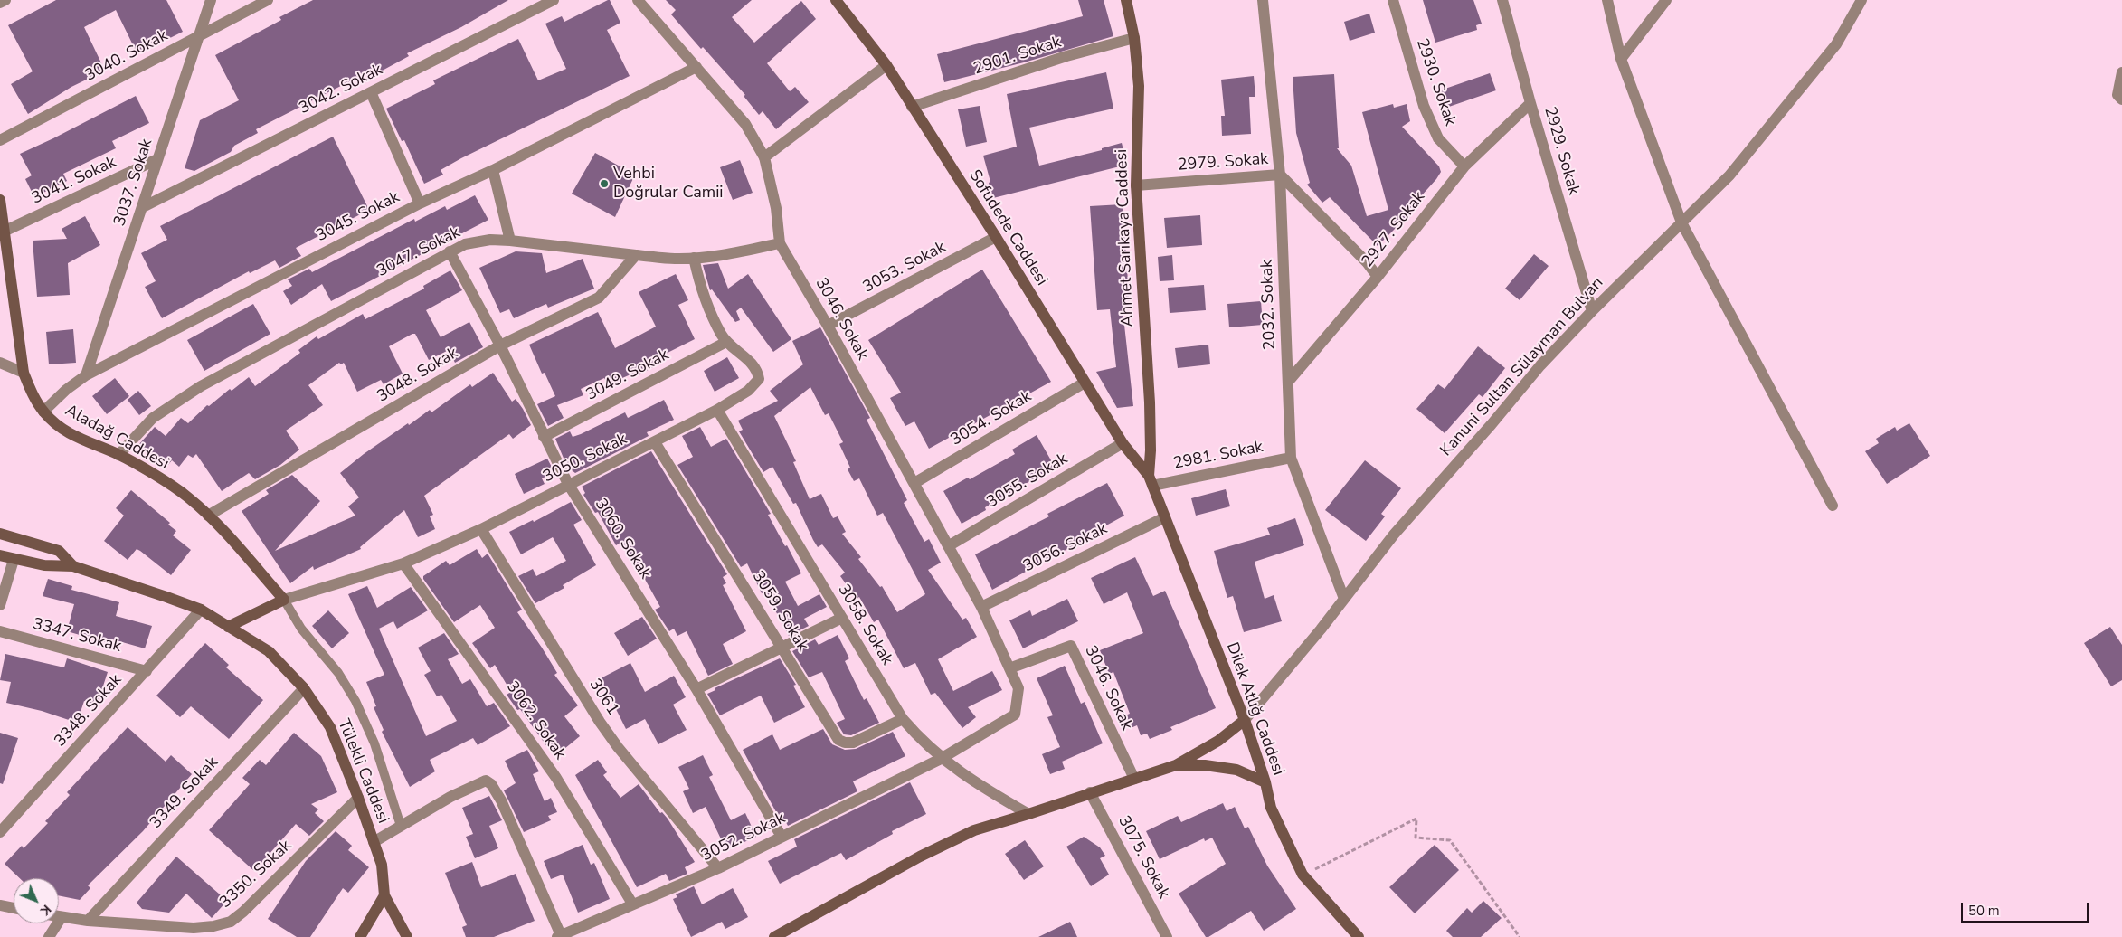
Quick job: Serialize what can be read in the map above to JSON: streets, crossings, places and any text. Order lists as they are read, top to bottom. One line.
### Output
{"streets":{"main road":["Sofudede Caddesi","Ahmet Sarıkaya Caddesi","Aladağ Caddesi","Dilek Atlığ Caddesi","Tülekli Caddesi"],"street":["3040. Sokak","2901. Sokak","2930. Sokak","3042. Sokak","2929. Sokak","2979. Sokak","3041. Sokak","3037. Sokak","3045. Sokak","2927. Sokak","3047. Sokak","3053. Sokak","2032. Sokak","3046. Sokak","Kanuni Sultan Sülayman Bulvarı","3048. Sokak","3049. Sokak","3054. Sokak","2981. Sokak","3050. Sokak","3055. Sokak","3060. Sokak","3056. Sokak","3059. Sokak","3058. Sokak","3347. Sokak","3061","3348. Sokak","3062. Sokak","3349. Sokak","3052. Sokak","3075. Sokak","3350. Sokak"]},"crossings":[["3040. Sokak","3037. Sokak"],["2901. Sokak","Sofudede Caddesi"],["2901. Sokak","Ahmet Sarıkaya Caddesi"],["2930. Sokak","2927. Sokak"],["3042. Sokak","3037. Sokak"],["2929. Sokak","2927. Sokak"],["2929. Sokak","Kanuni Sultan Sülayman Bulvarı"],["2979. Sokak","2927. Sokak"],["2979. Sokak","Ahmet Sarıkaya Caddesi"],["2979. Sokak","2032. Sokak"],["3041. Sokak","3037. Sokak"],["3041. Sokak","Aladağ Caddesi"],["3037. Sokak","3045. Sokak"],["3045. Sokak","3046. Sokak"],["3045. Sokak","Aladağ Caddesi"],["Sofudede Caddesi","Ahmet Sarıkaya Caddesi"],["Sofudede Caddesi","3053. Sokak"],["Sofudede Caddesi","3054. Sokak"],["Sofudede Caddesi","2981. Sokak"],["Sofudede Caddesi","3055. Sokak"],["Sofudede Caddesi","Dilek Atlığ Caddesi"],["2927. Sokak","2032. Sokak"],["Ahmet Sarıkaya Caddesi","2981. Sokak"],["Ahmet Sarıkaya Caddesi","Dilek Atlığ Caddesi"],["3047. Sokak","3046. Sokak"],["3047. Sokak","3048. Sokak"],["3047. Sokak","Aladağ Caddesi"],["3047. Sokak","3050. Sokak"],["3047. Sokak","3060. Sokak"],["3053. Sokak","3046. Sokak"],["2032. Sokak","Kanuni Sultan Sülayman Bulvarı"],["2032. Sokak","2981. Sokak"],["3046. Sokak","3054. Sokak"],["3046. Sokak","3055. Sokak"],["3046. Sokak","3056. Sokak"],["3046. Sokak","3058. Sokak"],["3046. Sokak","3052. Sokak"],["Kanuni Sultan Sülayman Bulvarı","Dilek Atlığ Caddesi"],["3048. Sokak","Aladağ Caddesi"],["3048. Sokak","3060. Sokak"],["3049. Sokak","3050. Sokak"],["3049. Sokak","3060. Sokak"],["Aladağ Caddesi","3050. Sokak"],["2981. Sokak","Dilek Atlığ Caddesi"],["3050. Sokak","3060. Sokak"],["3050. Sokak","3059. Sokak"],["3050. Sokak","3058. Sokak"],["3050. Sokak","3061"],["3050. Sokak","3062. Sokak"],["3060. Sokak","3052. Sokak"],["3056. Sokak","Dilek Atlığ Caddesi"],["3059. Sokak","3058. Sokak"],["3058. Sokak","3052. Sokak"],["3347. Sokak","3348. Sokak"],["3061","3052. Sokak"],["3348. Sokak","Tülekli Caddesi"],["3062. Sokak","3052. Sokak"],["Tülekli Caddesi","3349. Sokak"],["Tülekli Caddesi","3350. Sokak"],["3349. Sokak","3350. Sokak"]],"places":["Vehbi Doğrular Camii"],"scale_bar":"50 m","north":"bottom right"}
